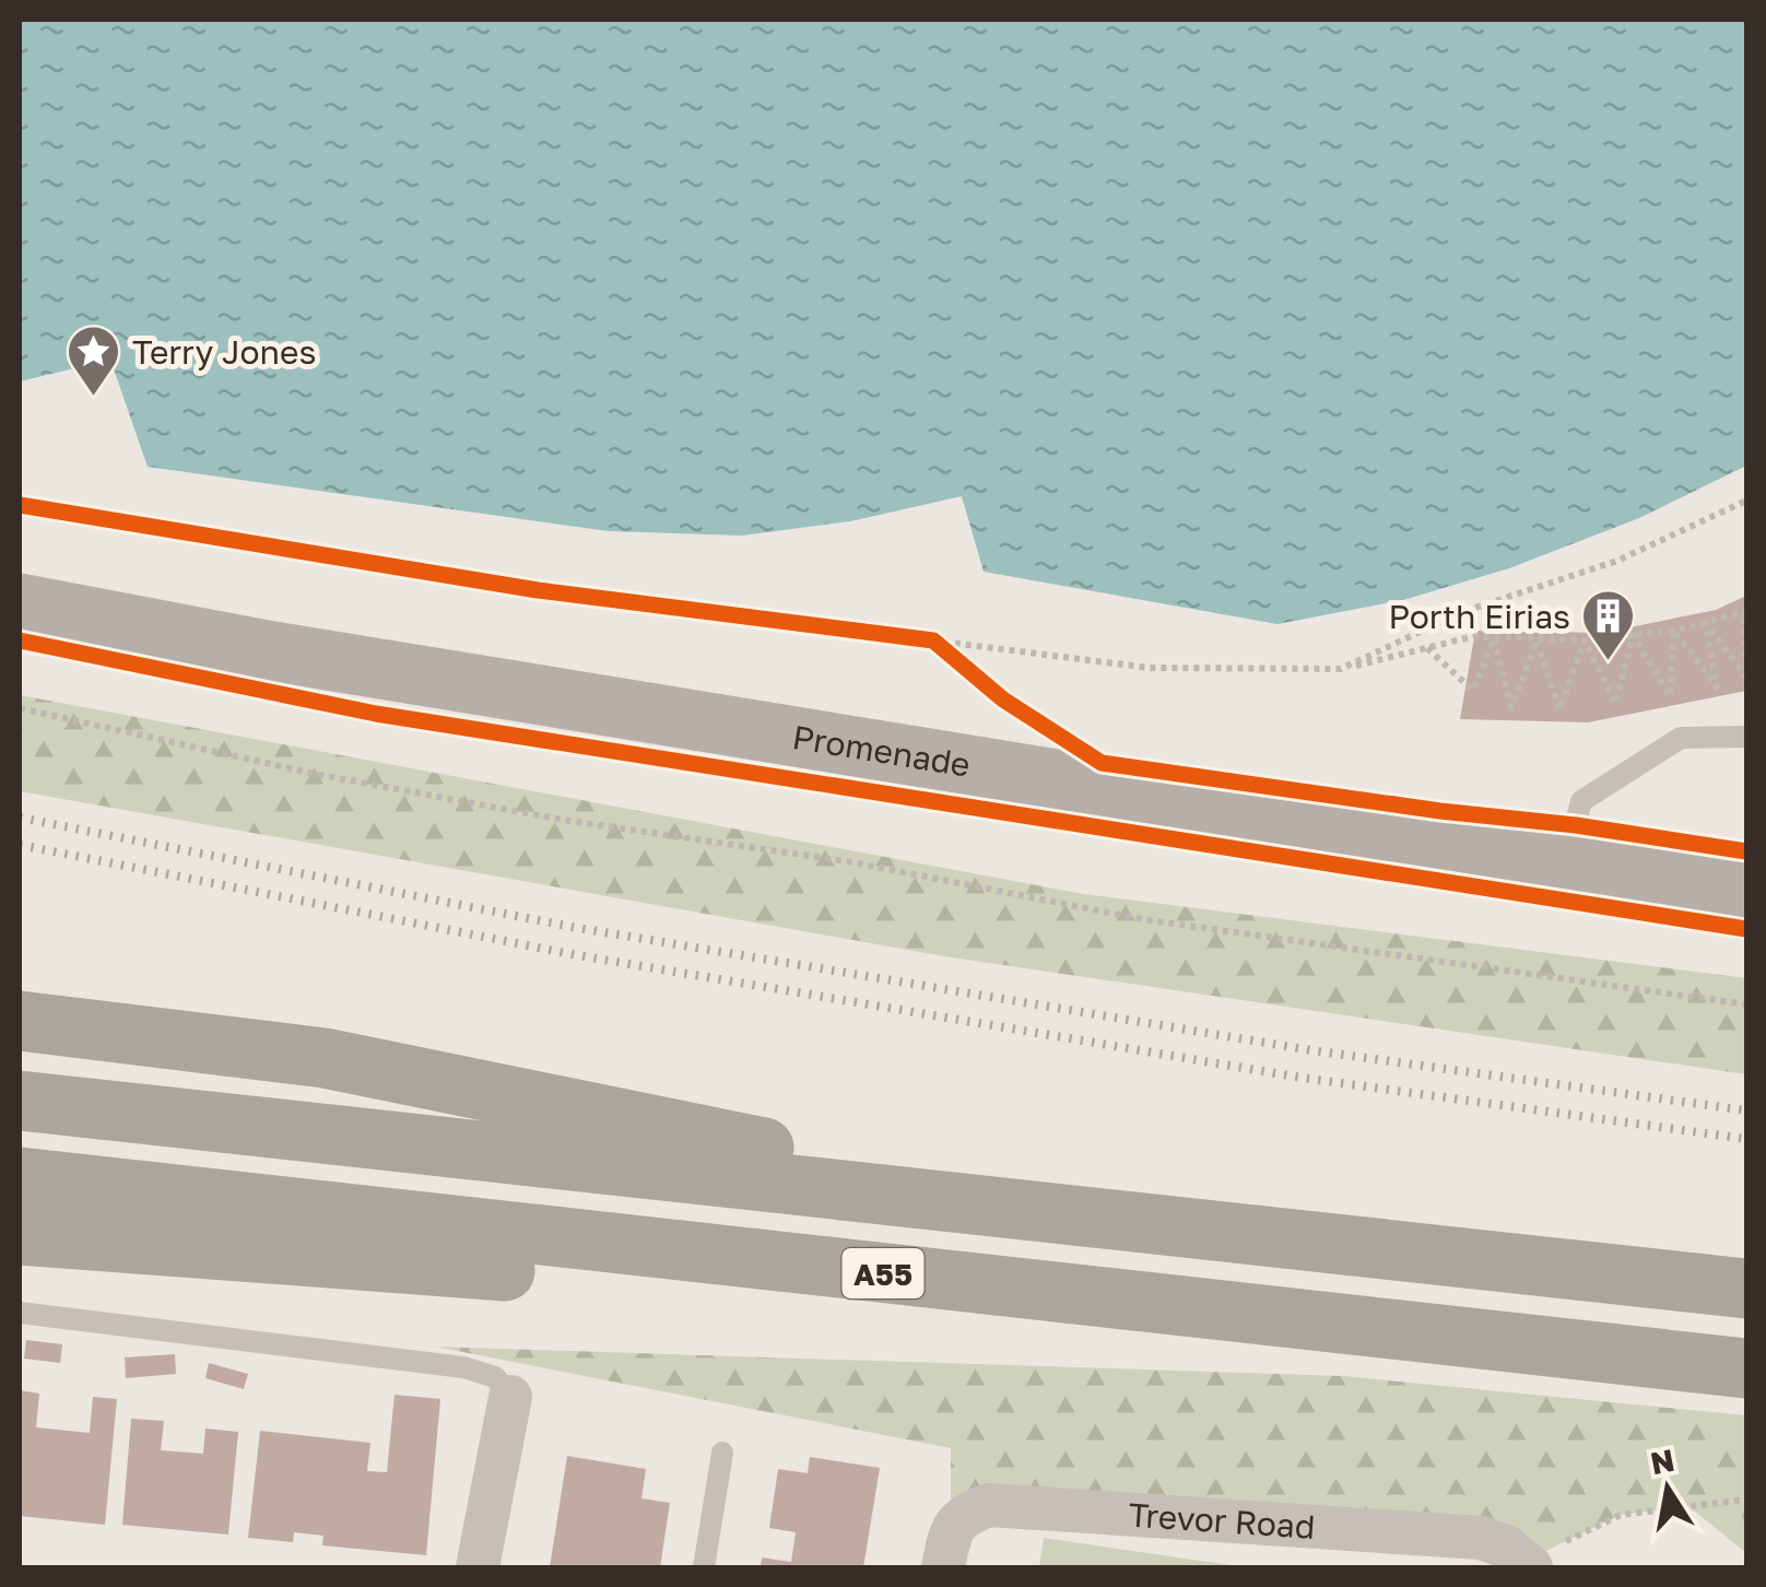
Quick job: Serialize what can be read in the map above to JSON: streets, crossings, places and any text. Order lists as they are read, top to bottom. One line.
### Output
{"streets":{"highway":["A55"],"street":["Promenade","Trevor Road"]},"places":{"place":["Terry Jones"],"building":["Porth Eirias"]},"north":"top"}
